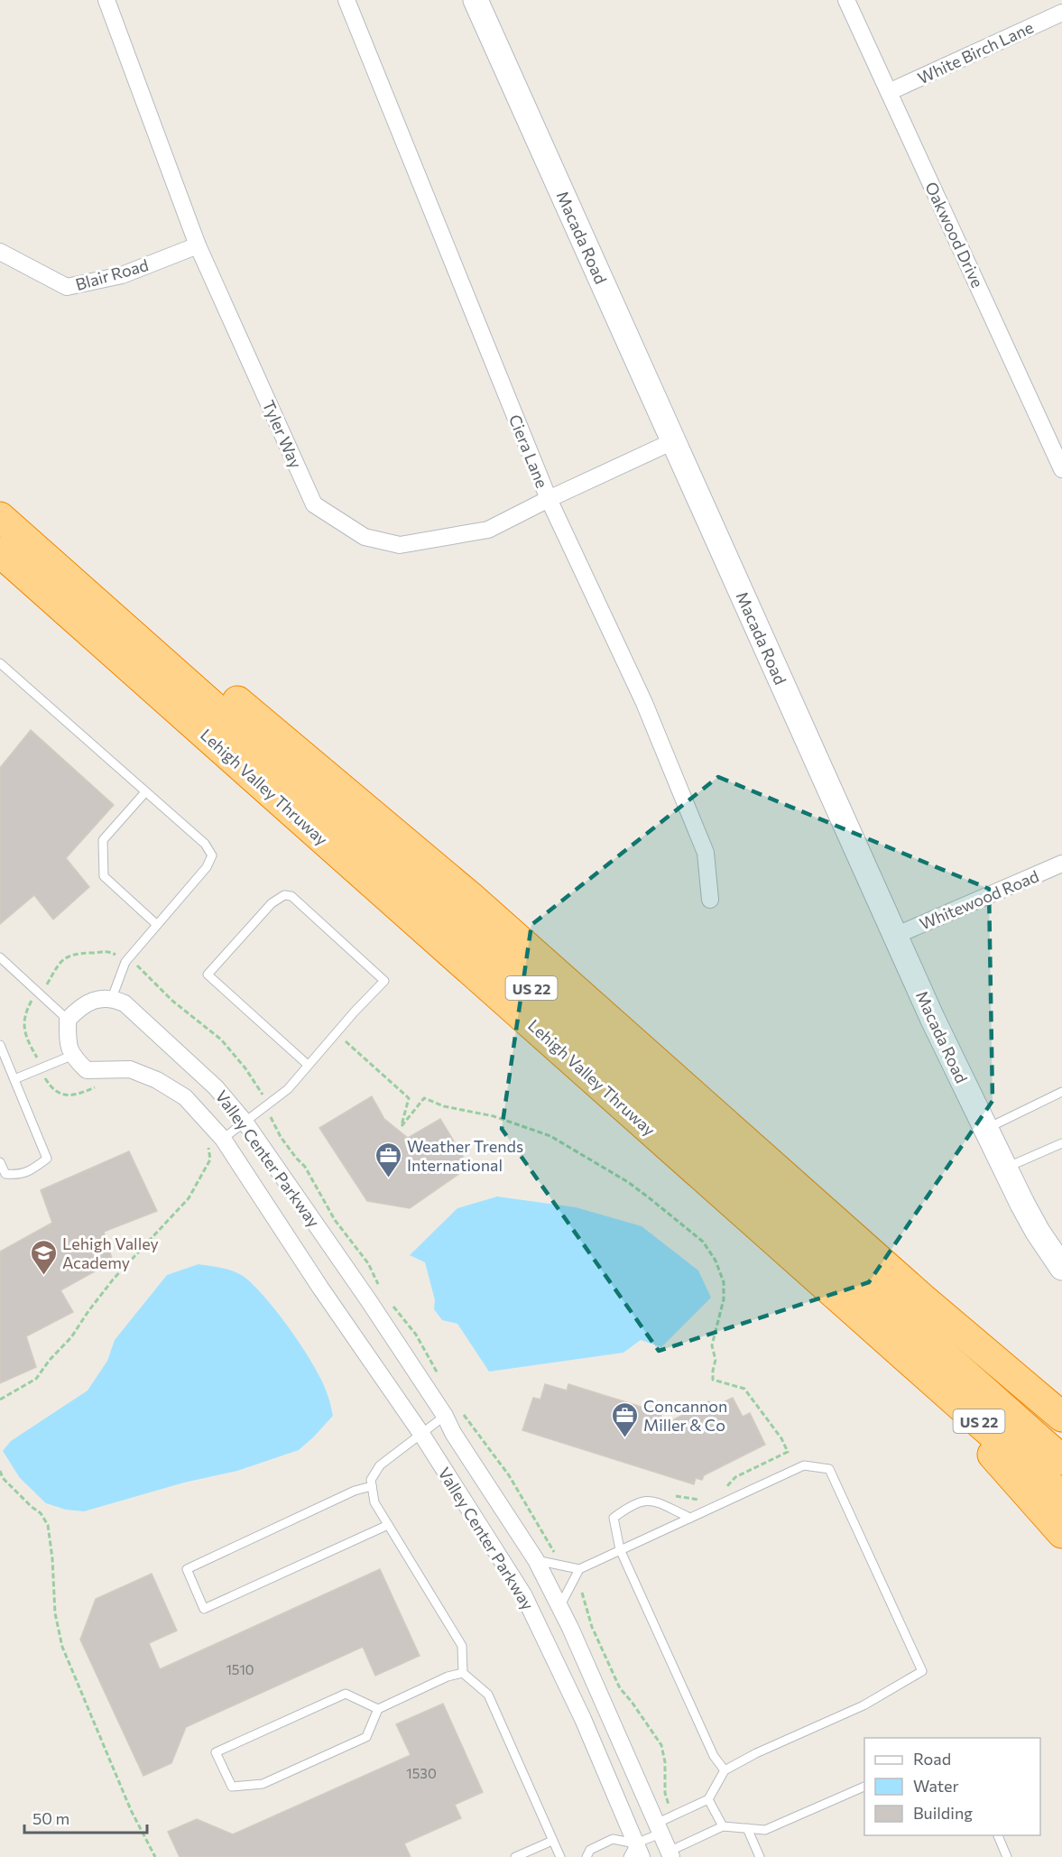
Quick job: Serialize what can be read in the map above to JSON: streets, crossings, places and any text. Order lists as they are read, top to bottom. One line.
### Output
{"streets":{"highway":["Lehigh Valley Thruway","US 22"],"street":["White Birch Lane","Oakwood Drive","Macada Road","Blair Road","Tyler Way","Ciera Lane","Whitewood Road","Valley Center Parkway"]},"crossings":[["White Birch Lane","Oakwood Drive"],["Macada Road","Tyler Way"],["Macada Road","Whitewood Road"],["Blair Road","Tyler Way"],["Tyler Way","Ciera Lane"]],"places":{"office":["Weather Trends International","Concannon Miller & Co"],"school or university":["Lehigh Valley Academy"]},"house_numbers":["1510","1530"],"legend":["Road","Water","Building"],"scale_bar":"50 m"}
